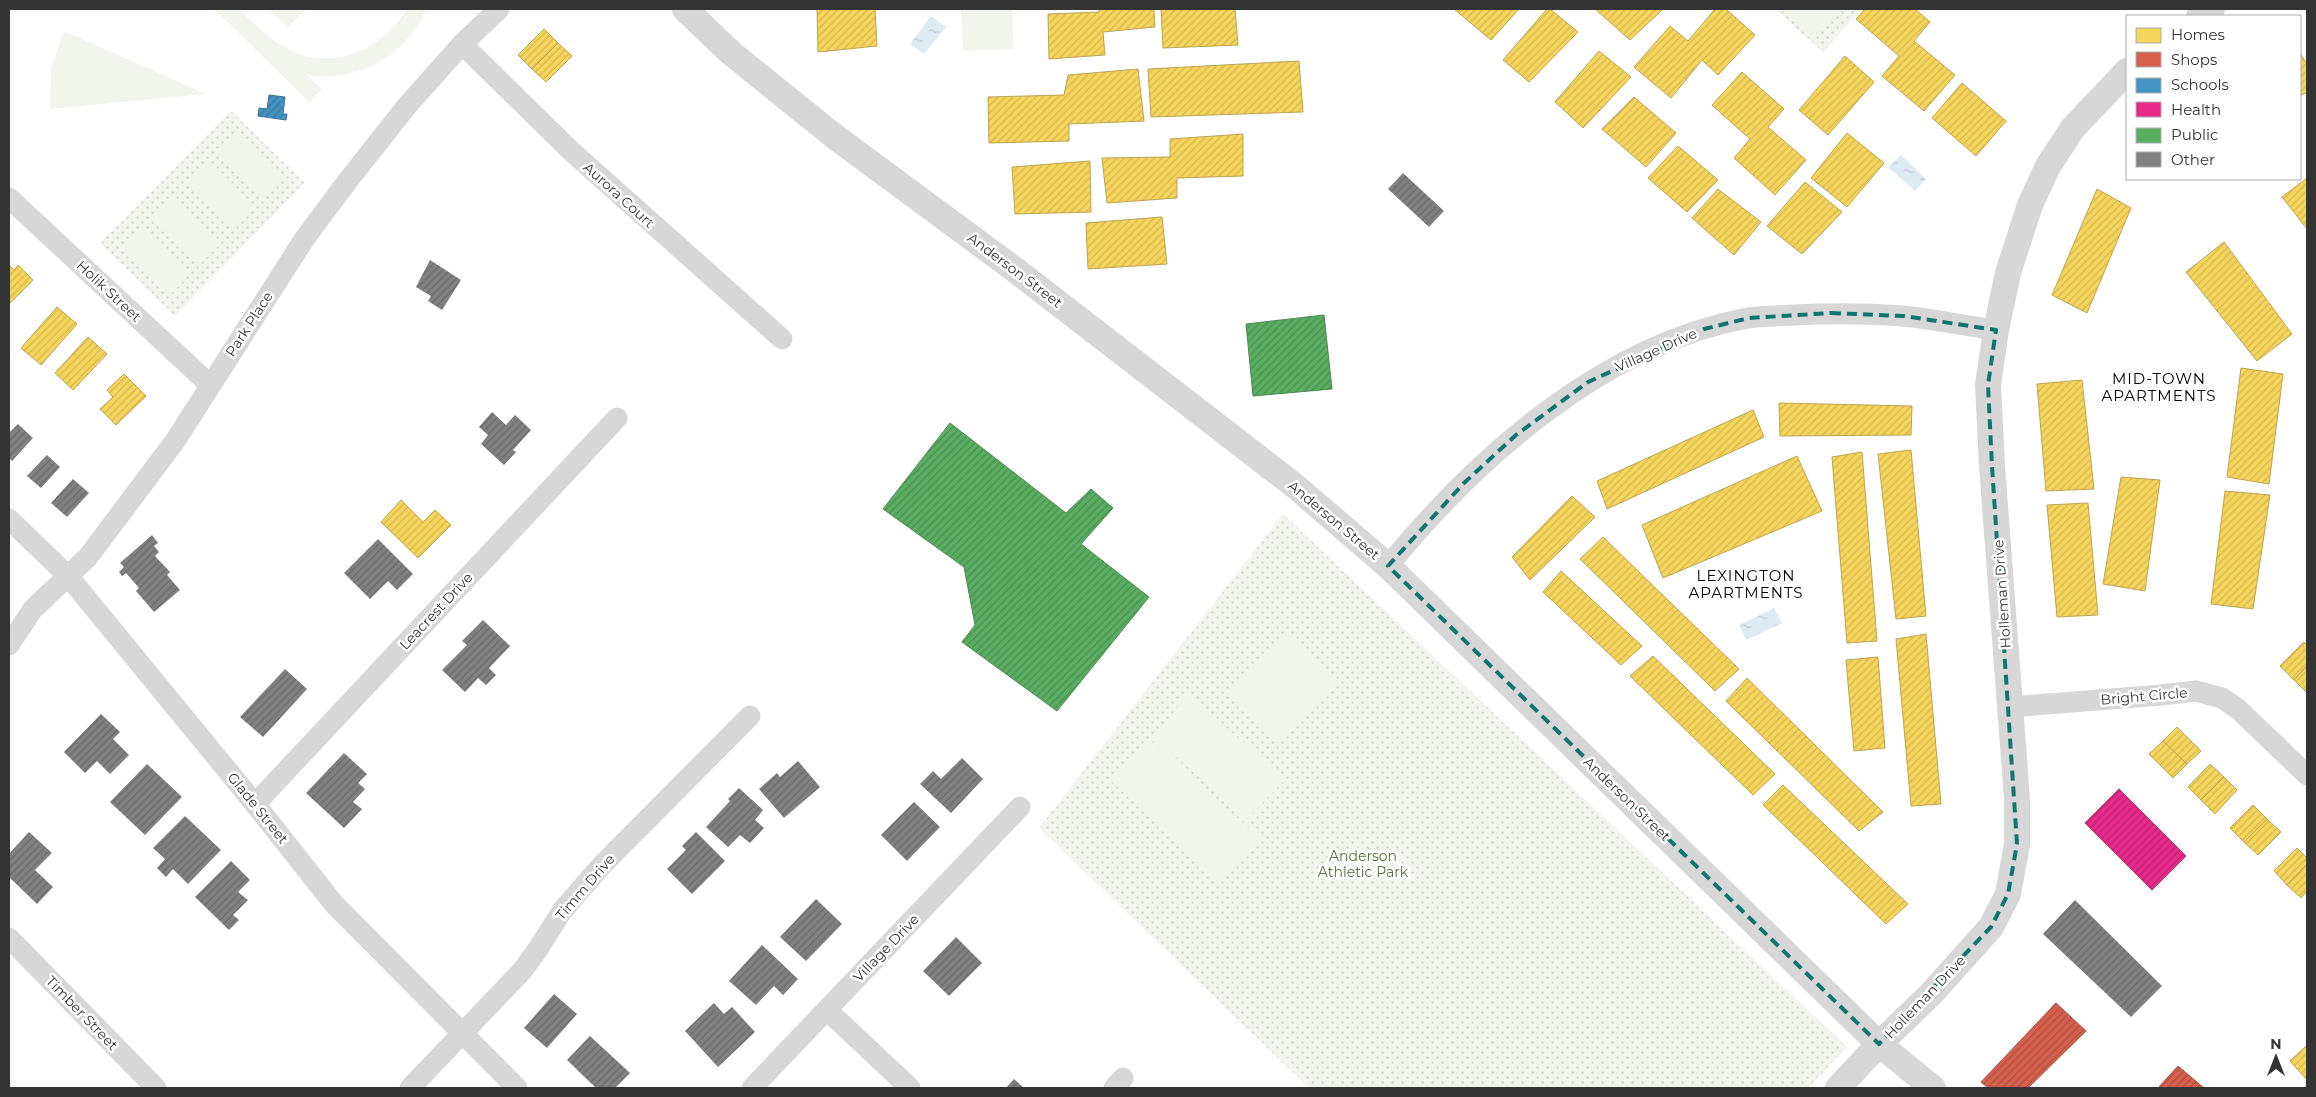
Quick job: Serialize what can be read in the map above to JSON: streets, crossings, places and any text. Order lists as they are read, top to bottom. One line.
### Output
{"streets":{"street":["Aurora Court","Anderson Street","Holik Street","Park Place","Village Drive","Holleman Drive","Leacrest Drive","Bright Circle","Glade Street","Timm Drive","Timber Street"]},"crossings":[["Aurora Court","Park Place"],["Anderson Street","Village Drive"],["Anderson Street","Holleman Drive"],["Holik Street","Park Place"],["Park Place","Glade Street"],["Village Drive","Holleman Drive"],["Holleman Drive","Bright Circle"],["Leacrest Drive","Glade Street"],["Glade Street","Timm Drive"]],"districts":["MID-TOWN APARTMENTS","LEXINGTON APARTMENTS"],"parks":["Anderson Athletic Park"],"legend":["Homes","Shops","Schools","Health","Public","Other"],"north":"top"}
